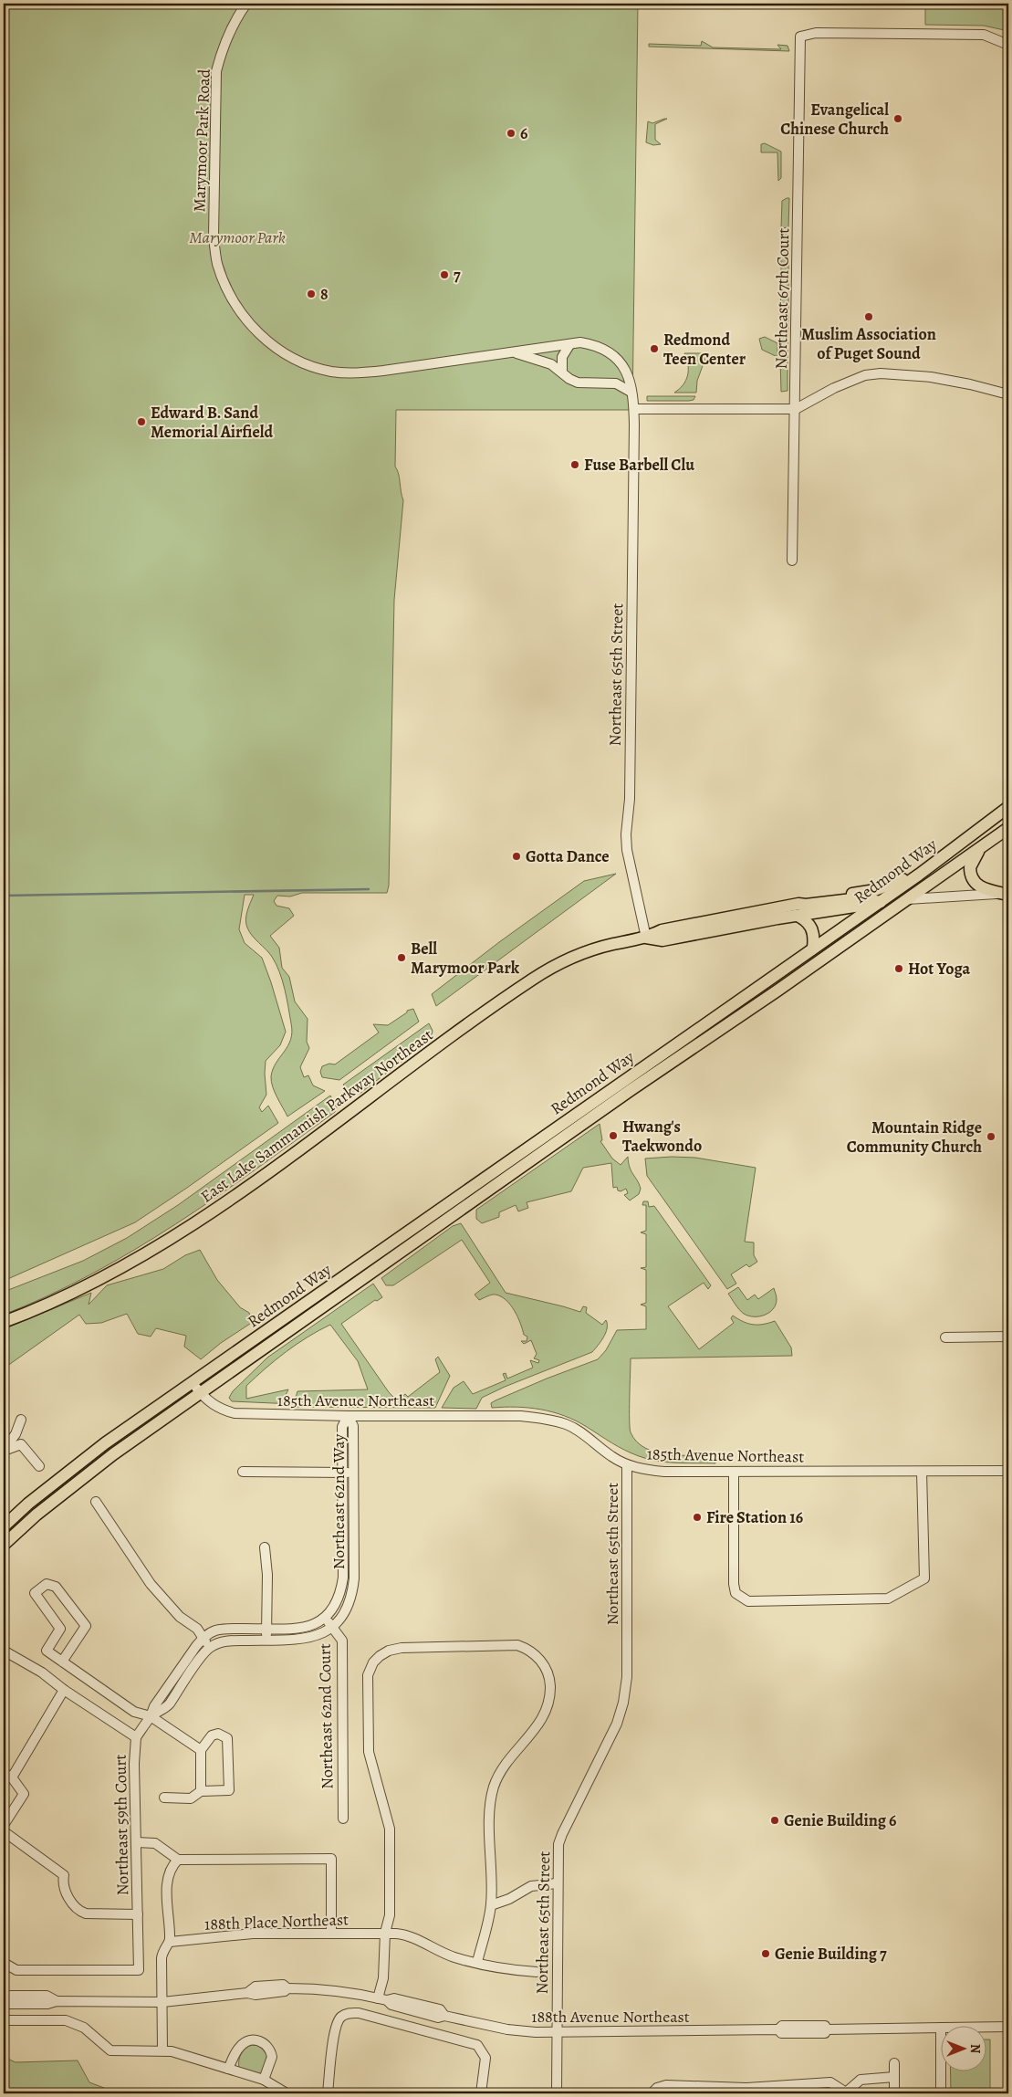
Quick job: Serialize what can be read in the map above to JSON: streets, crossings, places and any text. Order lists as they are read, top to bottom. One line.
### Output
{"streets":{"main road":["Redmond Way","East Lake Sammamish Parkway Northeast"],"street":["Marymoor Park Road","Northeast 67th Court","Northeast 65th Street","185th Avenue Northeast","Northeast 62nd Way","Northeast 62nd Court","Northeast 59th Court","188th Place Northeast","188th Avenue Northeast"]},"crossings":[["Marymoor Park Road","Northeast 65th Street"],["Northeast 65th Street","East Lake Sammamish Parkway Northeast"],["Northeast 65th Street","185th Avenue Northeast"],["Northeast 65th Street","188th Avenue Northeast"],["Redmond Way","East Lake Sammamish Parkway Northeast"],["Redmond Way","185th Avenue Northeast"],["185th Avenue Northeast","Northeast 62nd Way"],["Northeast 62nd Way","Northeast 62nd Court"]],"parks":["Marymoor Park"],"places":["Evangelical Chinese Church","6","7","8","Muslim Association of Puget Sound","Redmond Teen Center","Edward B. Sand Memorial Airfield","Fuse Barbell Clu","Gotta Dance","Bell Marymoor Park","Hot Yoga","Hwang's Taekwondo","Mountain Ridge Community Church","Fire Station 16","Genie Building 6","Genie Building 7"],"north":"right"}
